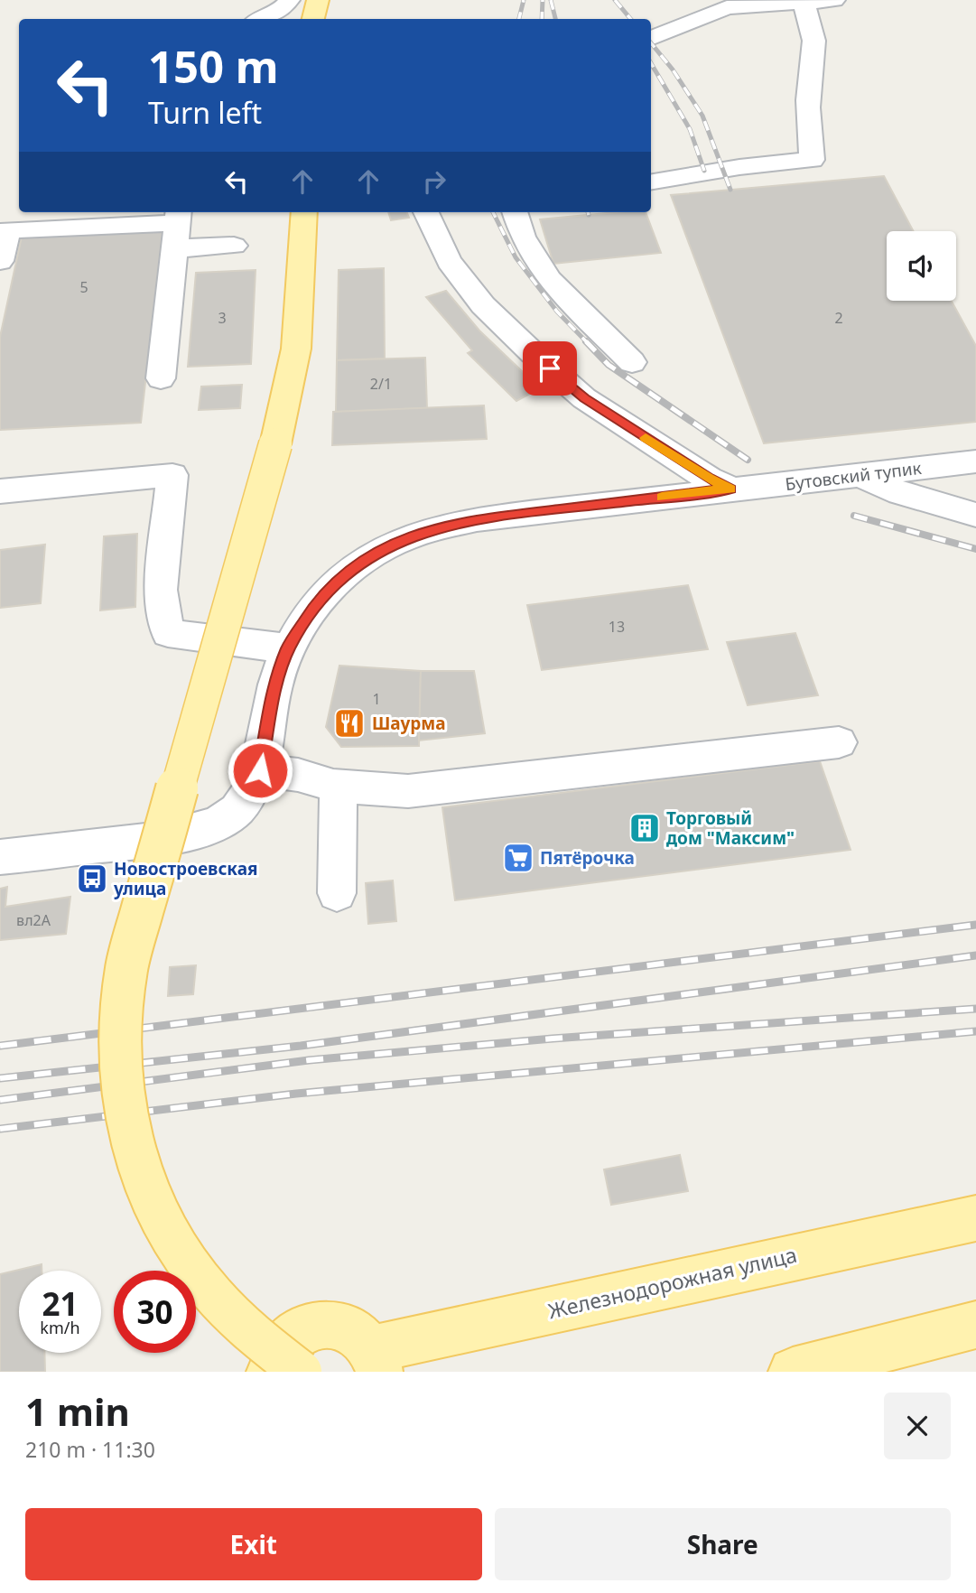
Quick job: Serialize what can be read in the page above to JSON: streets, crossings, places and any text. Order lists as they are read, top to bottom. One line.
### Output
{"streets":{"main road":["Железнодорожная улица"],"street":["Бутовский тупик"]},"places":{"restaurant":["Шаурма"],"building":["Торговый дом \"Максим\""],"supermarket":["Пятёрочка"],"bus stop":["Новостроевская улица"]},"house_numbers":["5","3","2","2/1","13","1","вл2А"],"page":{"turn":["150 m","Turn left"],"speed":"21 km/h","limit":"30","heading":["1 min","210 m · 11:30"],"buttons":["Exit","Share"]}}
